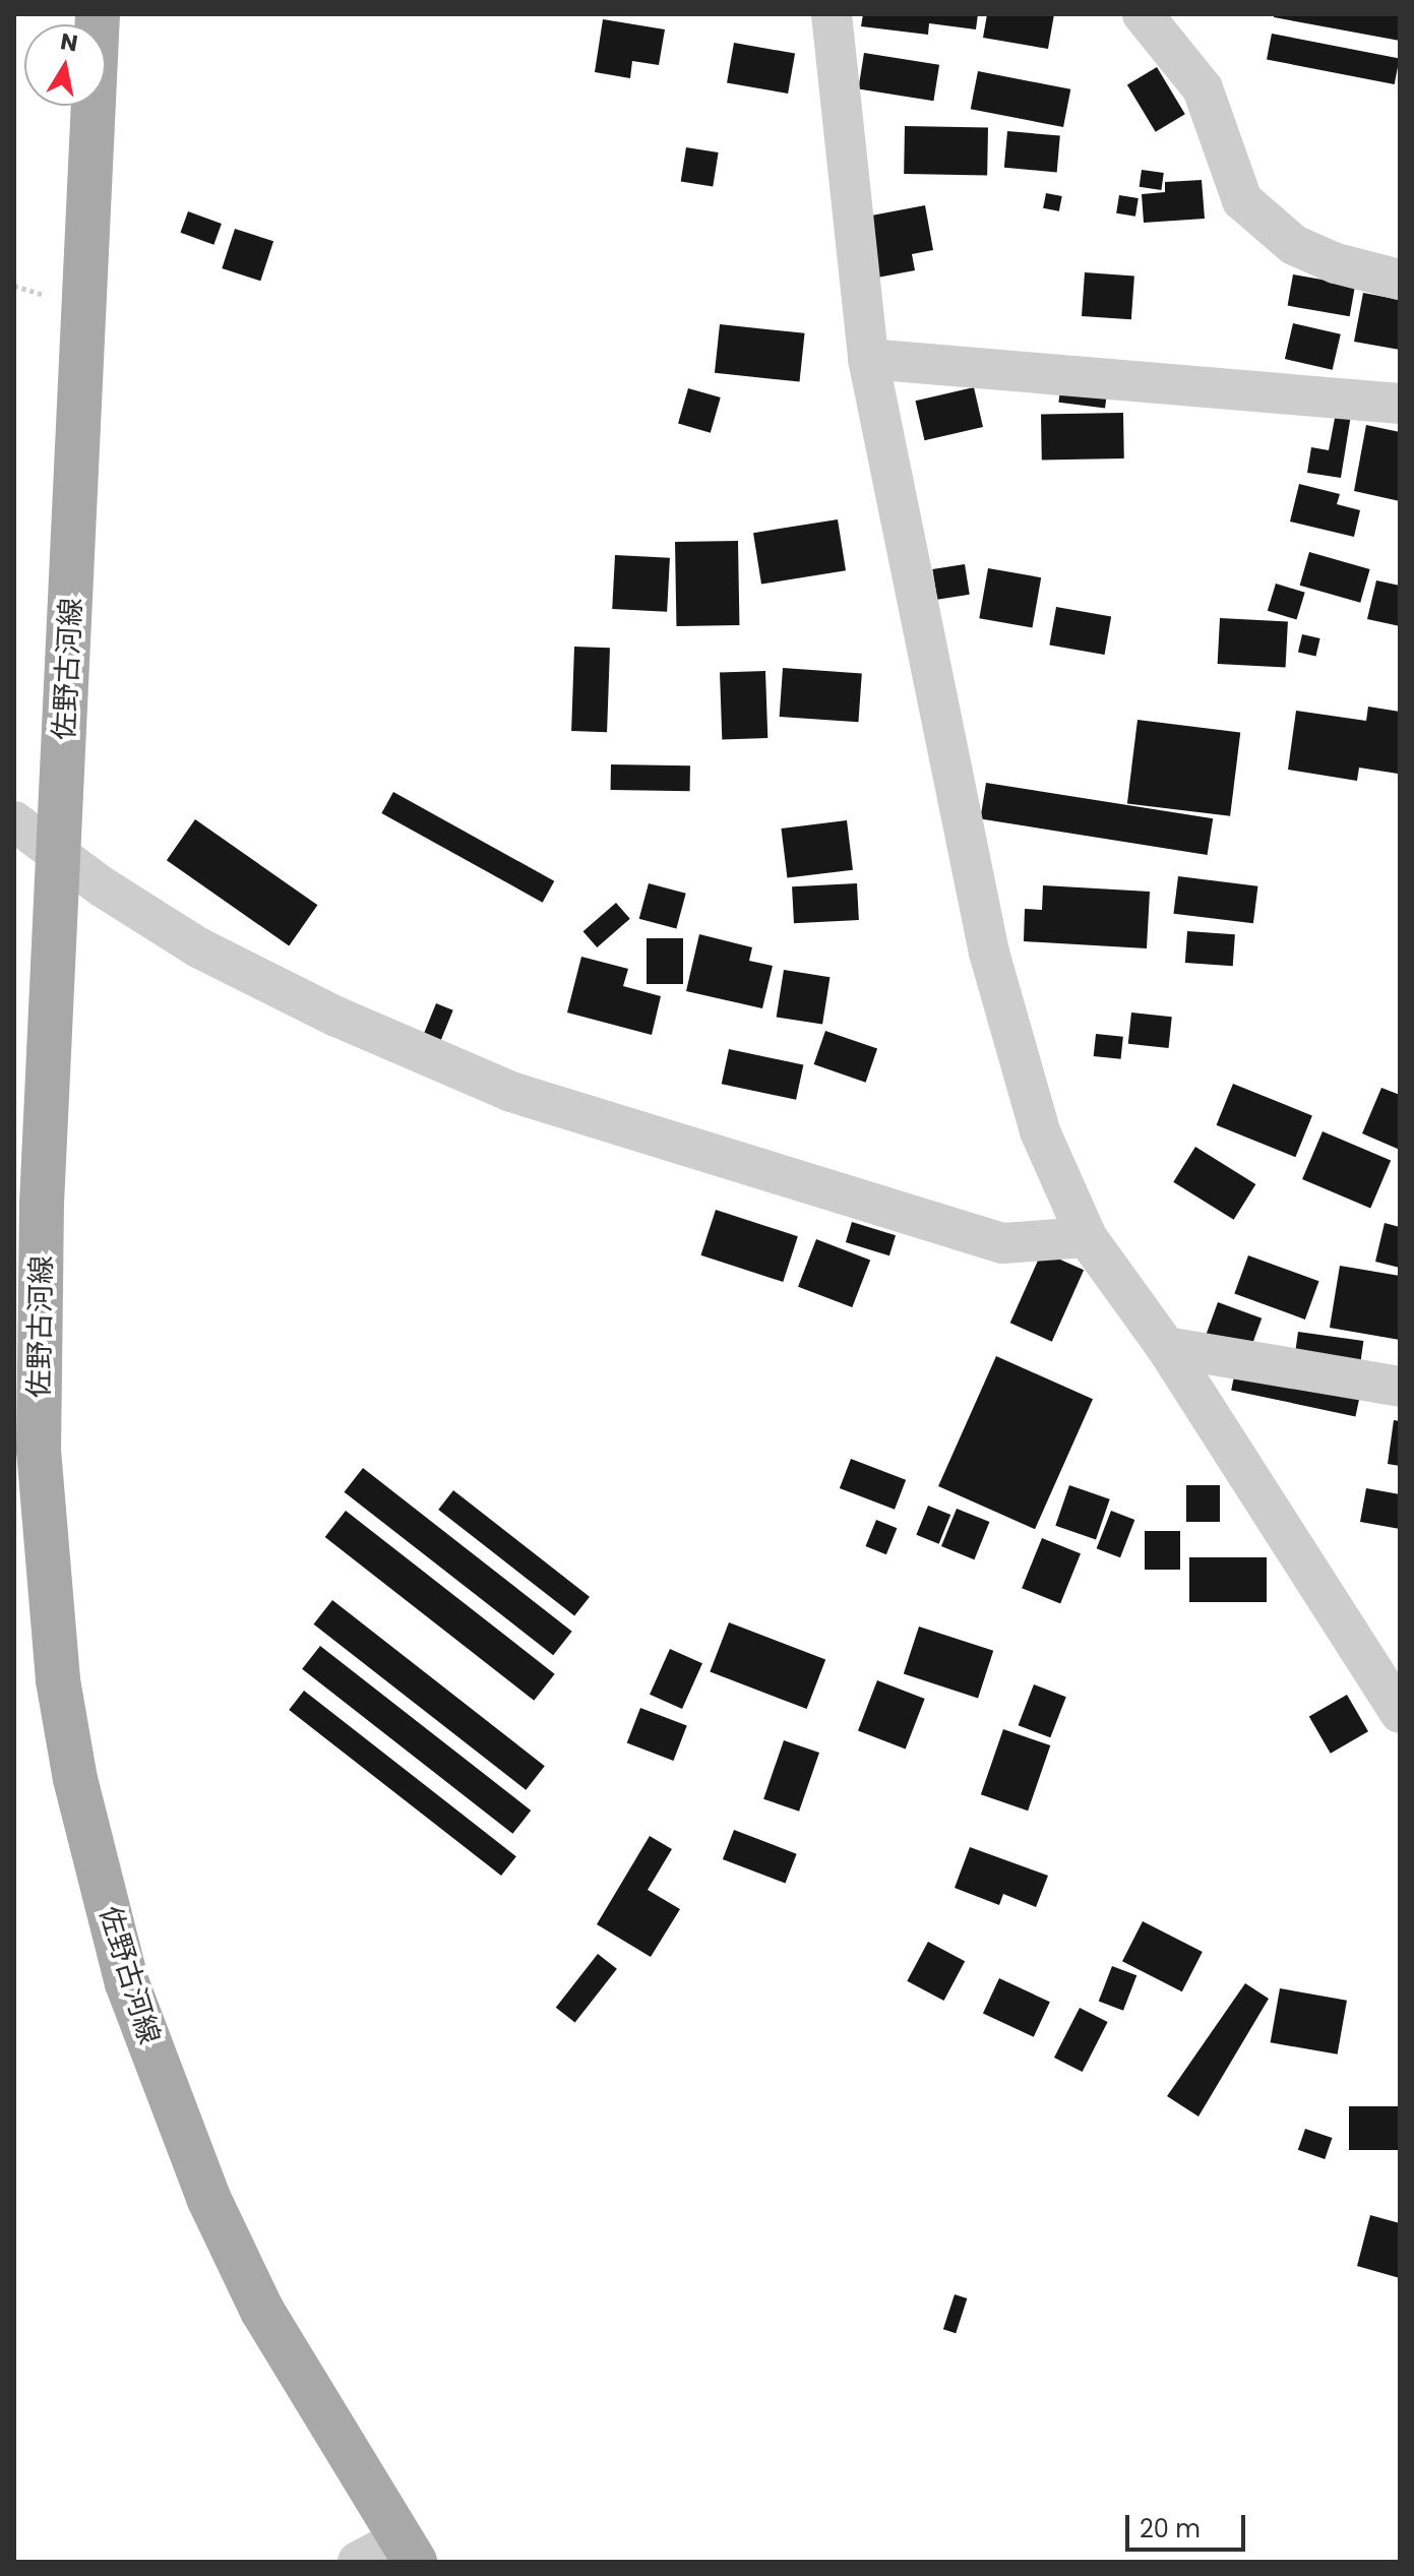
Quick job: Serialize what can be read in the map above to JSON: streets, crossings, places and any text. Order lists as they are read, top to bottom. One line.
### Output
{"streets":{"main road":["佐野古河線"]},"scale_bar":"20 m","north":"top"}
